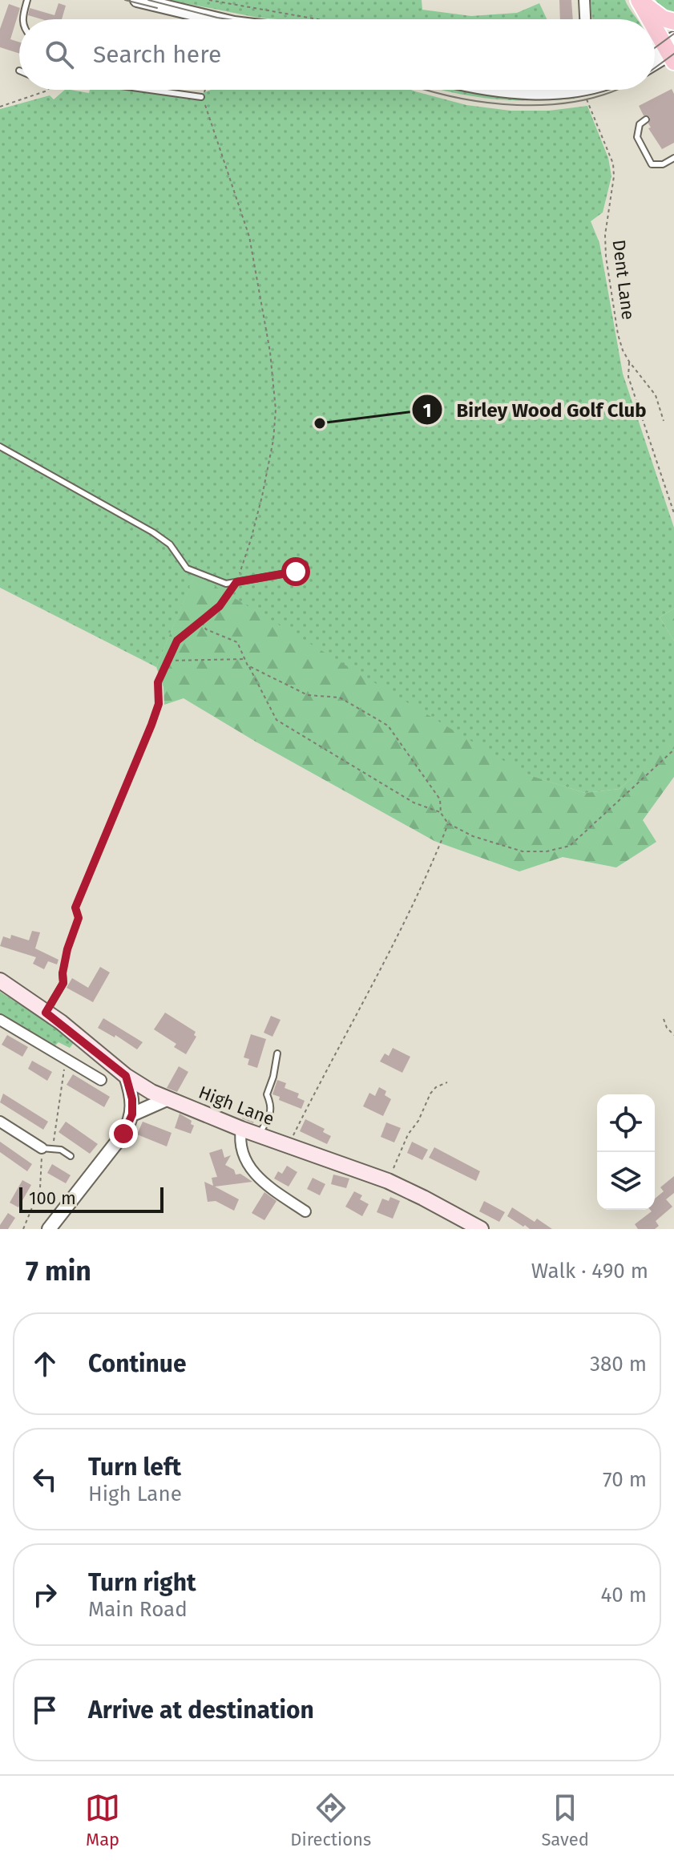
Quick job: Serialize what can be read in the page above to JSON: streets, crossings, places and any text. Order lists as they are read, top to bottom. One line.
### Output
{"streets":{"main road":["High Lane"],"path":["Dent Lane"]},"places":["Birley Wood Golf Club"],"scale_bar":"100 m","page":{"search":"Search here","scale":"100 m","heading":["7 min","Walk · 490 m"],"list":[["Continue","380 m"],["Turn left","High Lane","70 m"],["Turn right","Main Road","40 m"],"Arrive at destination"],"nav":["Map","Directions","Saved"]}}
